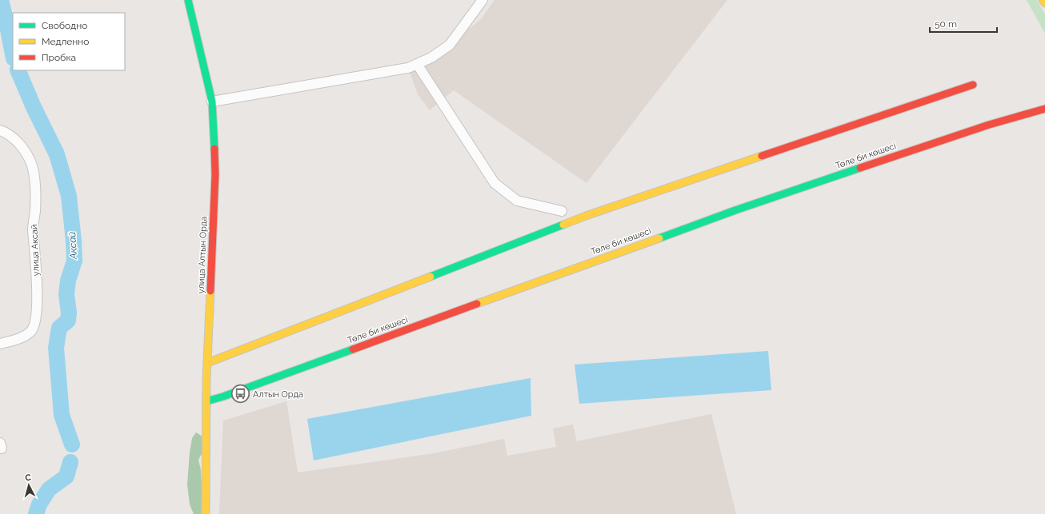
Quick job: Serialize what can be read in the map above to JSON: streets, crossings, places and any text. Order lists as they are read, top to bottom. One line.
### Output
{"streets":{"main road":["Төле би көшесі","улица Алтын Орда"],"street":["улица Аксай"]},"crossings":[["Төле би көшесі","улица Алтын Орда"]],"water":["Ақсай"],"places":{"bus stop":["Алтын Орда"]},"legend":["Свободно","Медленно","Пробка"],"scale_bar":"50 m","north":"top"}
